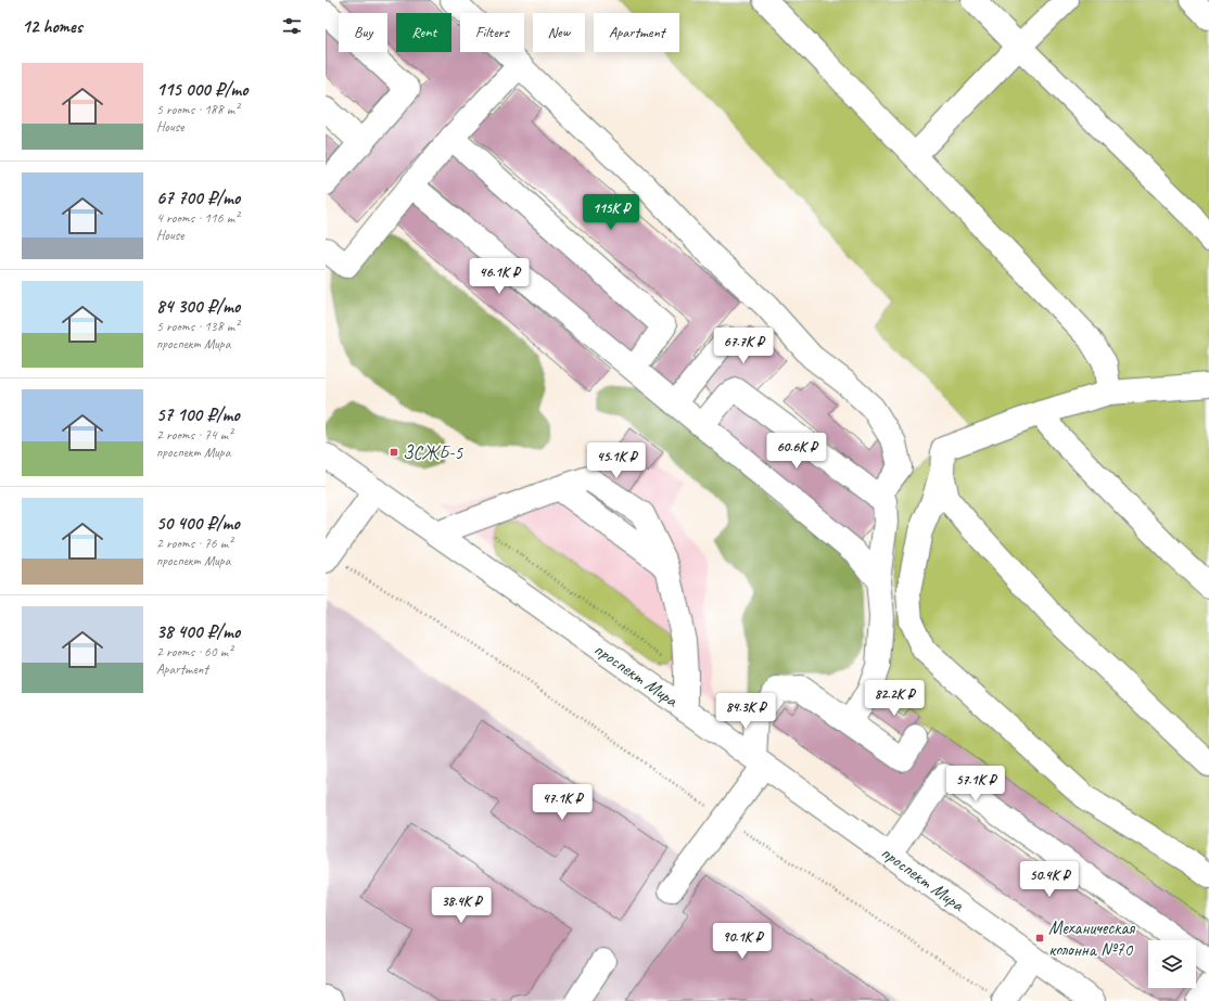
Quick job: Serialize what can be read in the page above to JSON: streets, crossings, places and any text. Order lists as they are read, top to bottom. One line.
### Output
{"streets":{"street":["проспект Мира"]},"places":{"transit":["ЗСЖБ-5","Механическая колонна №70"]},"page":{"heading":"12 homes","chip":["Buy","Rent","Filters","New","Apartment"],"list":[{"name":"115 000 ₽/mo","note":"5 rooms · 188 m² · House"},{"name":"67 700 ₽/mo","note":"4 rooms · 116 m² · House"},{"name":"84 300 ₽/mo","note":"5 rooms · 138 m² · проспект Мира"},{"name":"57 100 ₽/mo","note":"2 rooms · 74 m² · проспект Мира"},{"name":"50 400 ₽/mo","note":"2 rooms · 76 m² · проспект Мира"},{"name":"38 400 ₽/mo","note":"2 rooms · 60 m² · Apartment"}],"price":["115K ₽","46.1K ₽","67.7K ₽","60.6K ₽","45.1K ₽","82.2K ₽","84.3K ₽","57.1K ₽","47.1K ₽","50.4K ₽","38.4K ₽","90.1K ₽"]}}
